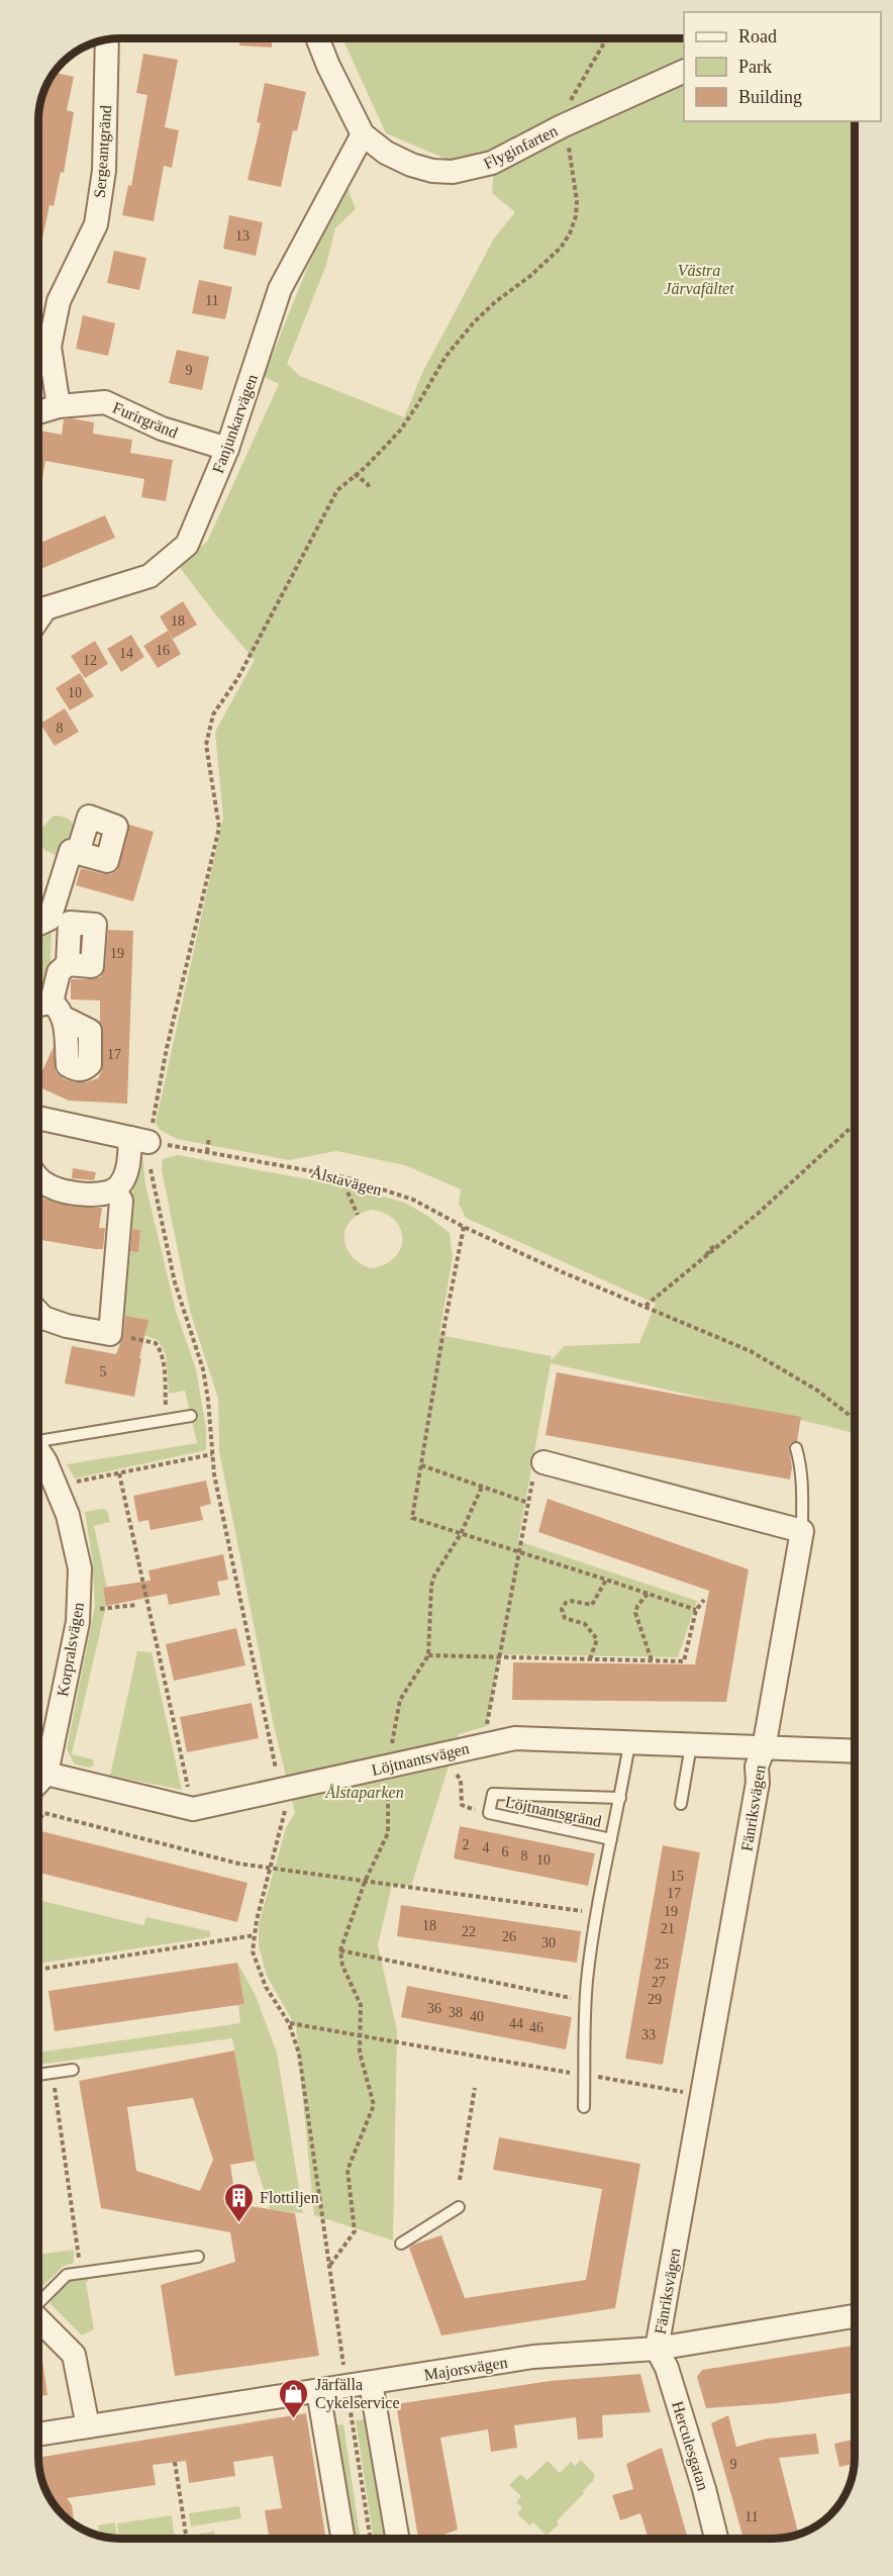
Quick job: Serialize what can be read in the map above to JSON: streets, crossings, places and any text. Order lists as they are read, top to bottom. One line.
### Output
{"streets":{"street":["Flyginfarten","Sergeantgränd","Furirgränd","Fanjunkarvägen","Korpralsvägen","Löjtnantsvägen","Fänriksvägen","Majorsvägen","Herculesgatan"],"lane":["Löjtnantsgränd"],"path":["Ålstavägen"]},"crossings":[["Flyginfarten","Fanjunkarvägen"],["Sergeantgränd","Furirgränd"],["Furirgränd","Fanjunkarvägen"],["Korpralsvägen","Löjtnantsvägen"],["Löjtnantsvägen","Fänriksvägen"],["Löjtnantsvägen","Löjtnantsgränd"],["Fänriksvägen","Majorsvägen"],["Fänriksvägen","Herculesgatan"],["Majorsvägen","Herculesgatan"]],"parks":["Västra Järvafältet","Ålstaparken"],"places":{"building":["Flottiljen"],"shop":["Järfälla Cykelservice"]},"house_numbers":["13","11","9","18","16","14","12","10","8","19","17","5","2","4","6","8","10","15","17","19","18","21","22","26","30","25","27","29","36","38","40","44","46","33","9","11"],"legend":["Road","Park","Building"]}
